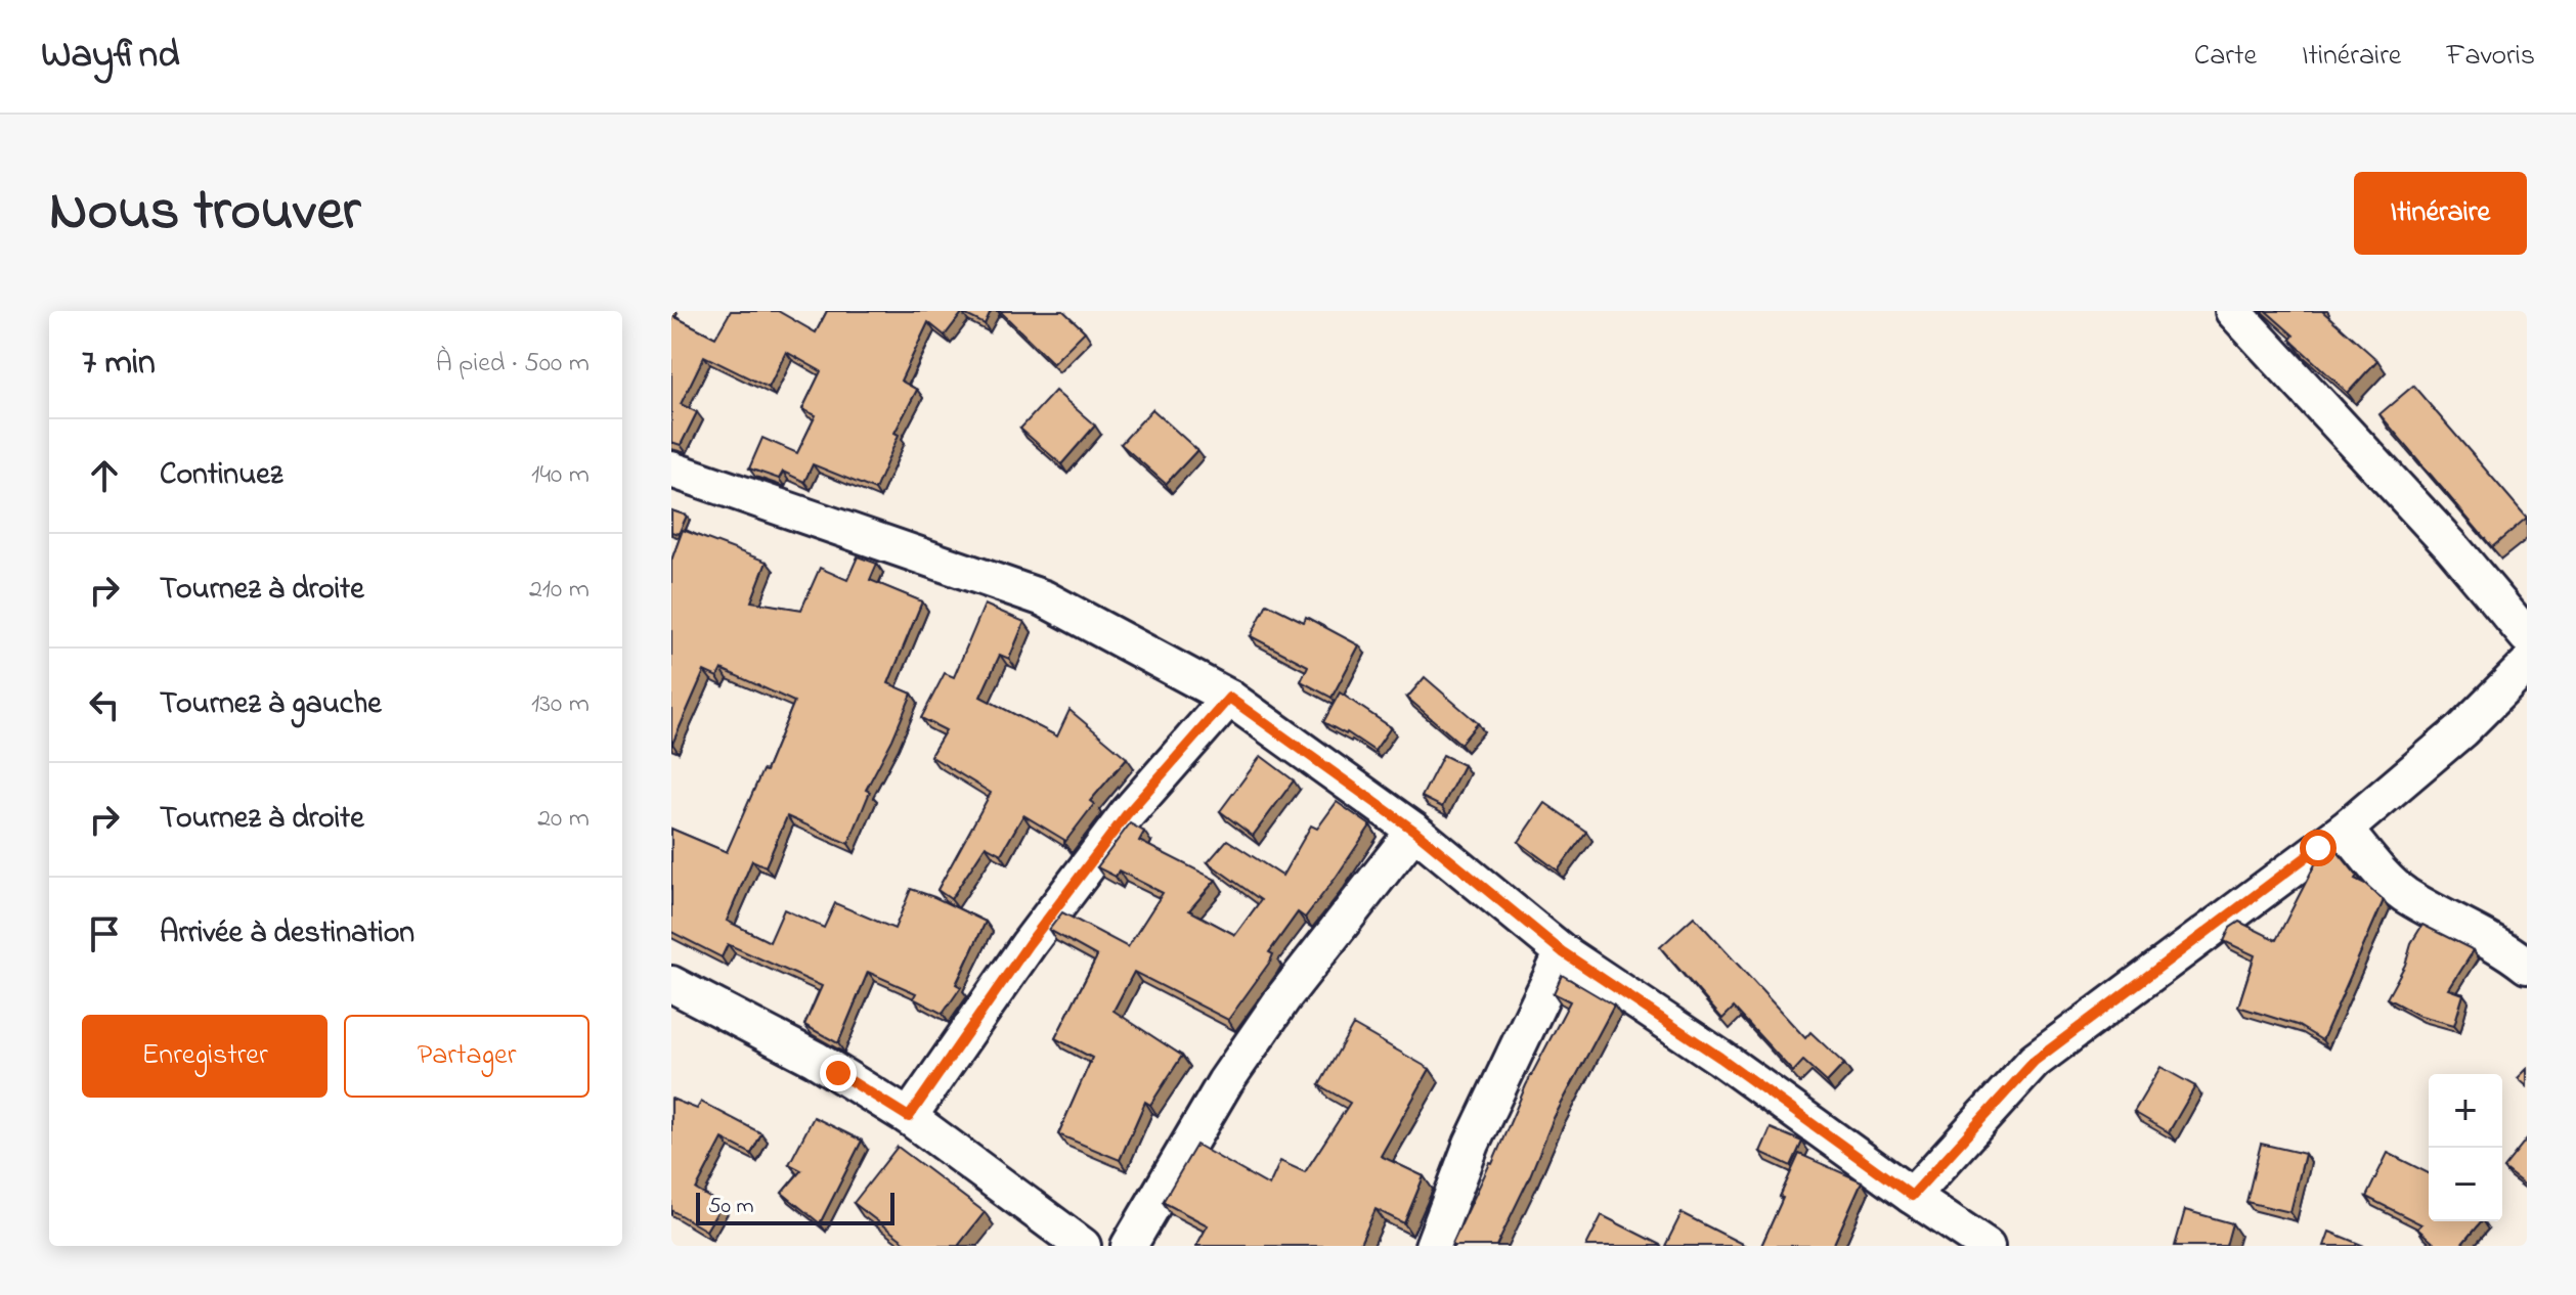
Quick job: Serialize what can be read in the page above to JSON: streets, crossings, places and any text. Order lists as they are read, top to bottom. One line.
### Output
{"scale_bar":"50 m","page":{"header":"Wayfind","nav":["Carte","Itinéraire","Favoris"],"title":"Nous trouver","buttons":["Itinéraire",["Enregistrer","Partager"]],"heading":["7 min","À pied · 500 m"],"list":[["Continuez","140 m"],["Tournez à droite","210 m"],["Tournez à gauche","130 m"],["Tournez à droite","20 m"],"Arrivée à destination"],"map_buttons":["+","−"],"scale":"50 m"}}
